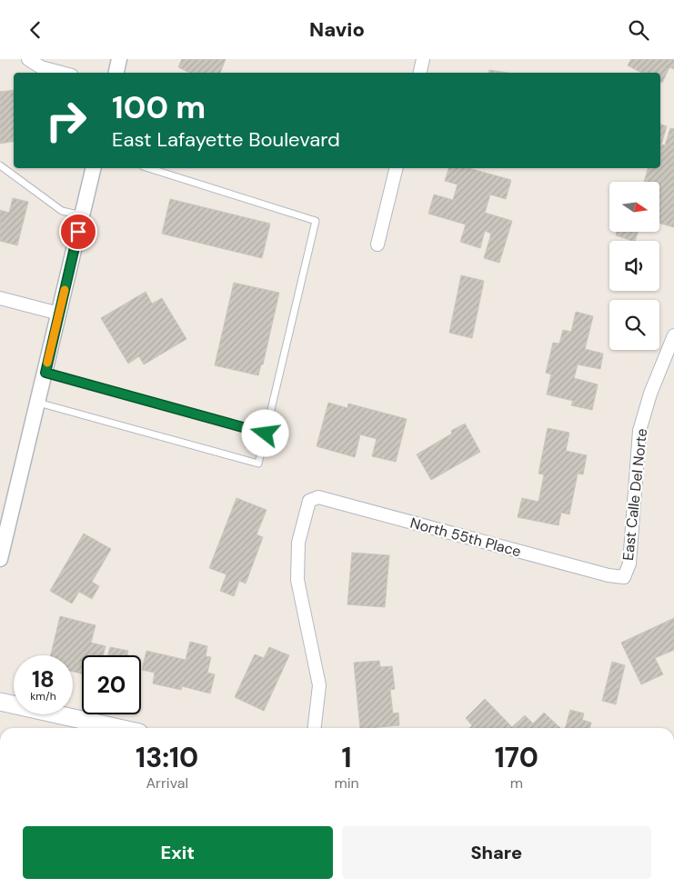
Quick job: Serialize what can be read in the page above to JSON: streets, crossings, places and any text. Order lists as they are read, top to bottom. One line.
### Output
{"streets":{"street":["East Calle Del Norte","North 55th Place"]},"crossings":[["East Calle Del Norte","North 55th Place"]],"north":"right","page":{"header":"Navio","turn":["100 m","East Lafayette Boulevard"],"speed":"18 km/h","limit":"20","eta":["13:10","Arrival","1","min","170","m"],"buttons":["Exit","Share"]}}
